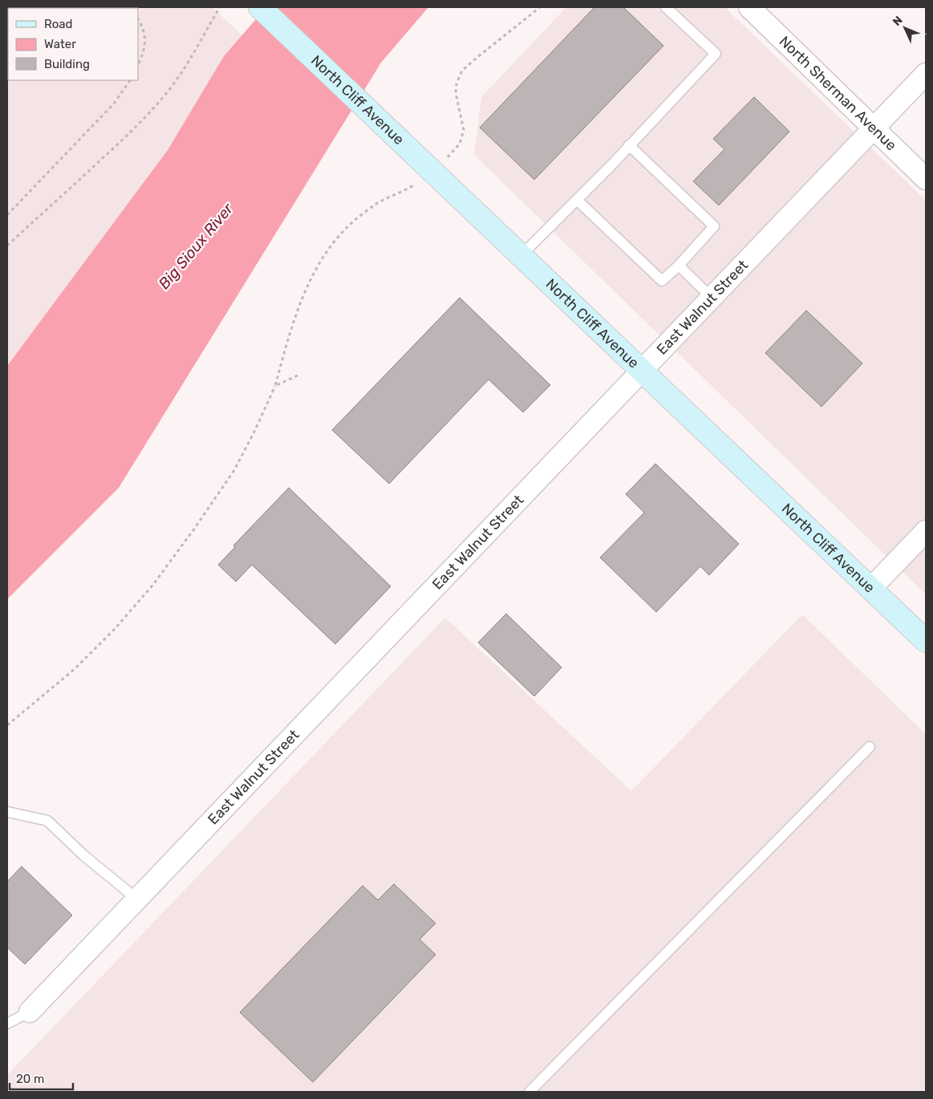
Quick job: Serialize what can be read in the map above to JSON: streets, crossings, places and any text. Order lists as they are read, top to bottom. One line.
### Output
{"streets":{"main road":["North Cliff Avenue"],"street":["North Sherman Avenue","East Walnut Street"]},"crossings":[["North Sherman Avenue","East Walnut Street"],["North Cliff Avenue","East Walnut Street"]],"water":["Big Sioux River"],"legend":["Road","Water","Building"],"scale_bar":"20 m","north":"top left"}
